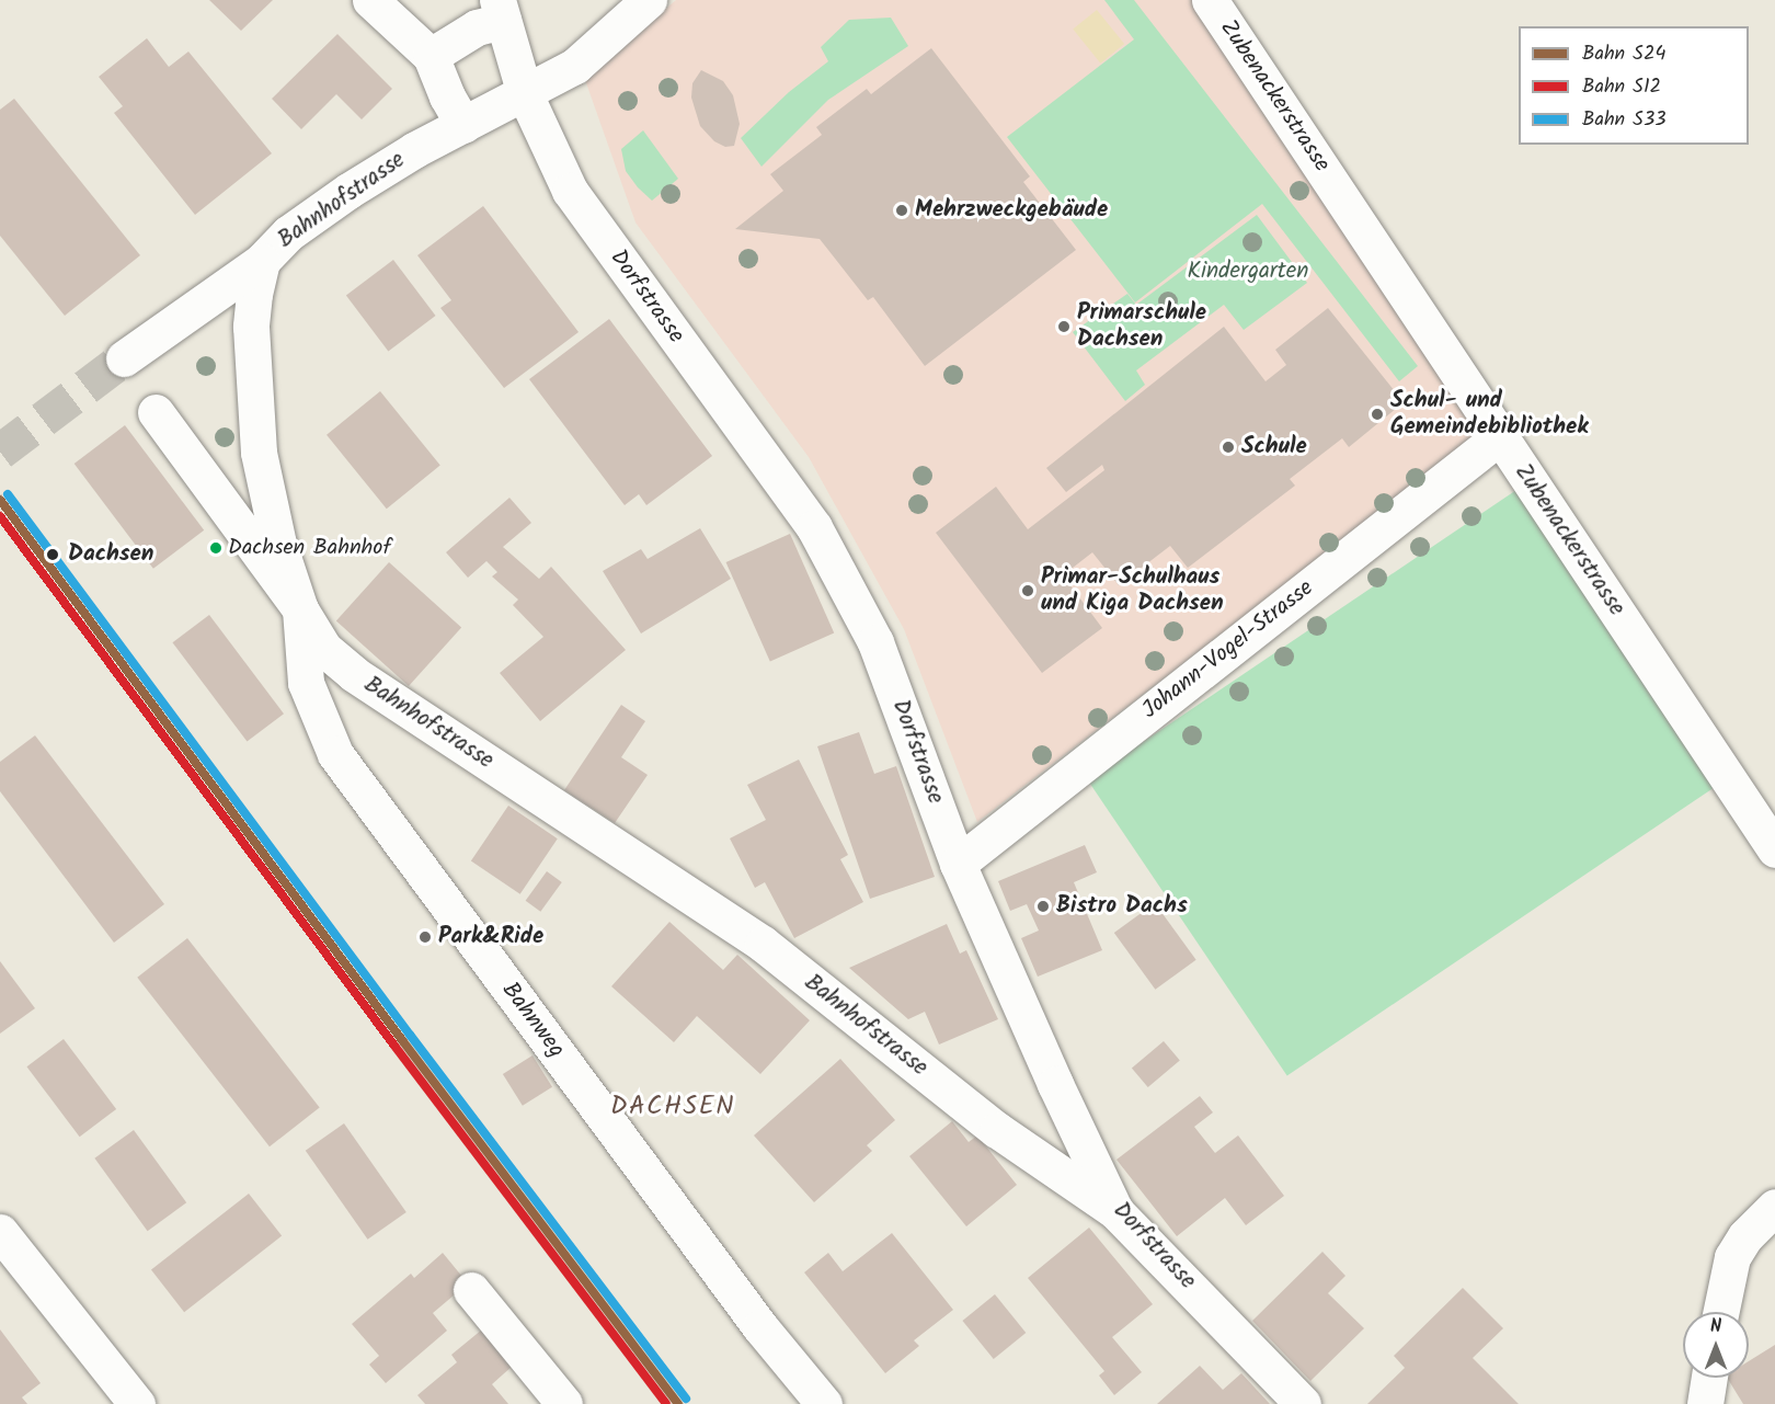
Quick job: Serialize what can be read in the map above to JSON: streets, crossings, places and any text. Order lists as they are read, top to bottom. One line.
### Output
{"streets":{"street":["Zubenackerstrasse","Bahnhofstrasse","Dorfstrasse","Johann-Vogel-Strasse","Bahnweg"]},"crossings":[["Zubenackerstrasse","Johann-Vogel-Strasse"],["Bahnhofstrasse","Dorfstrasse"],["Bahnhofstrasse","Bahnweg"],["Dorfstrasse","Johann-Vogel-Strasse"]],"districts":["DACHSEN"],"parks":["Kindergarten"],"places":["Mehrzweckgebäude","Primarschule Dachsen","Schul- und Gemeindebibliothek","Schule","Dachsen Bahnhof","Dachsen","Primar-Schulhaus und Kiga Dachsen","Bistro Dachs","Park&Ride"],"lines":["rail line S33","rail line S24","rail line S12"],"legend":["Bahn S24","Bahn S12","Bahn S33"],"north":"top"}
